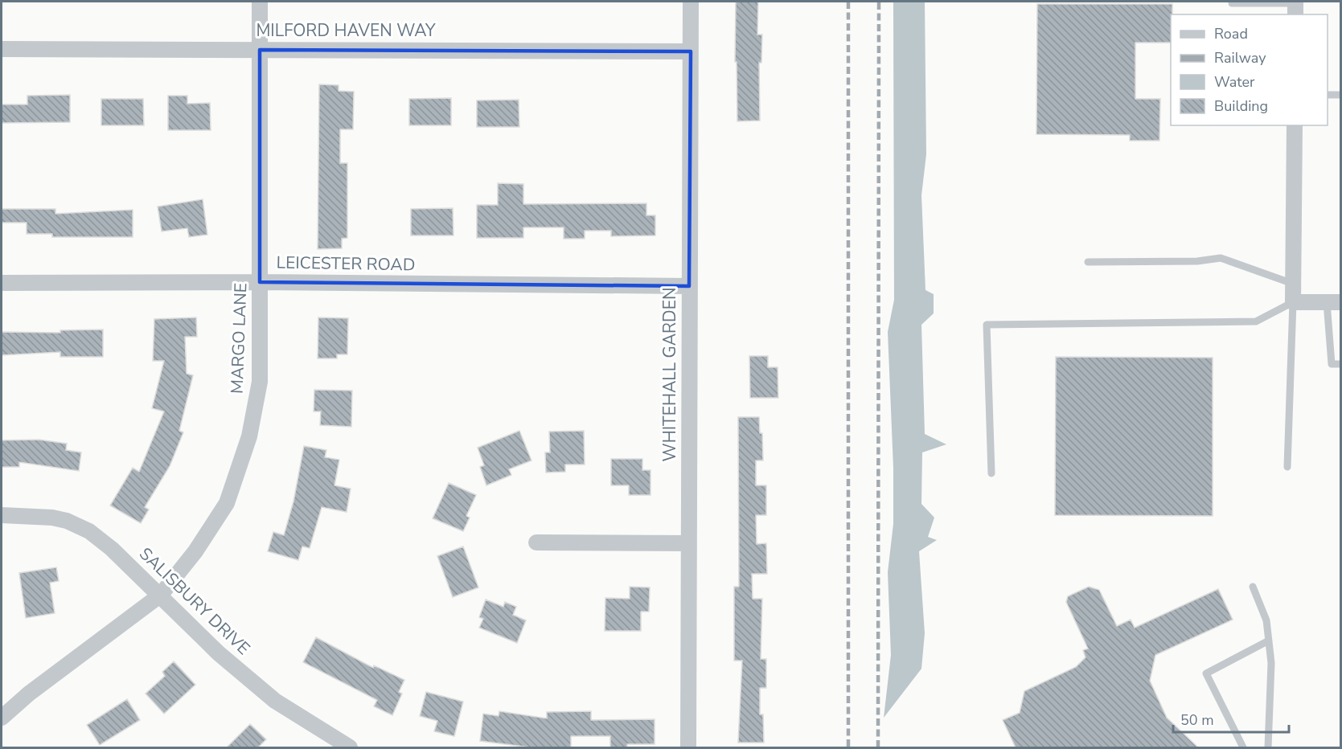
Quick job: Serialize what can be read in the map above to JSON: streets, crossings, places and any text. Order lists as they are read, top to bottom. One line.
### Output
{"streets":{"street":["MILFORD HAVEN WAY","LEICESTER ROAD","MARGO LANE","WHITEHALL GARDEN","SALISBURY DRIVE"]},"crossings":[["MILFORD HAVEN WAY","MARGO LANE"],["MILFORD HAVEN WAY","WHITEHALL GARDEN"],["LEICESTER ROAD","MARGO LANE"],["LEICESTER ROAD","WHITEHALL GARDEN"],["MARGO LANE","SALISBURY DRIVE"]],"legend":["Road","Railway","Water","Building"],"scale_bar":"50 m"}
